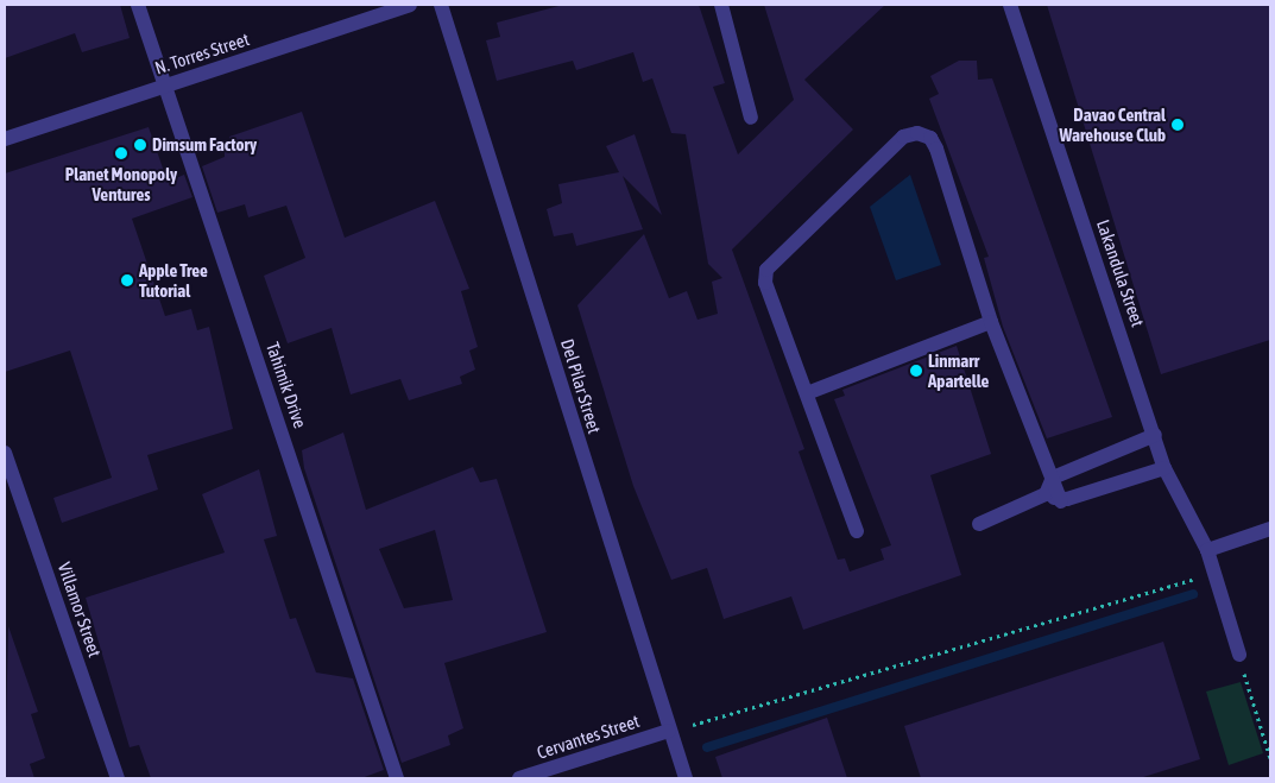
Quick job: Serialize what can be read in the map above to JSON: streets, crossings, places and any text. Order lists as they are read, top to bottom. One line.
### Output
{"streets":{"street":["N. Torres Street","Lakandula Street","Tahimik Drive","Del Pilar Street","Villamor Street","Cervantes Street"]},"crossings":[["N. Torres Street","Tahimik Drive"],["Del Pilar Street","Cervantes Street"]],"places":["Davao Central Warehouse Club","Dimsum Factory","Planet Monopoly Ventures","Apple Tree Tutorial","Linmarr Apartelle"]}
